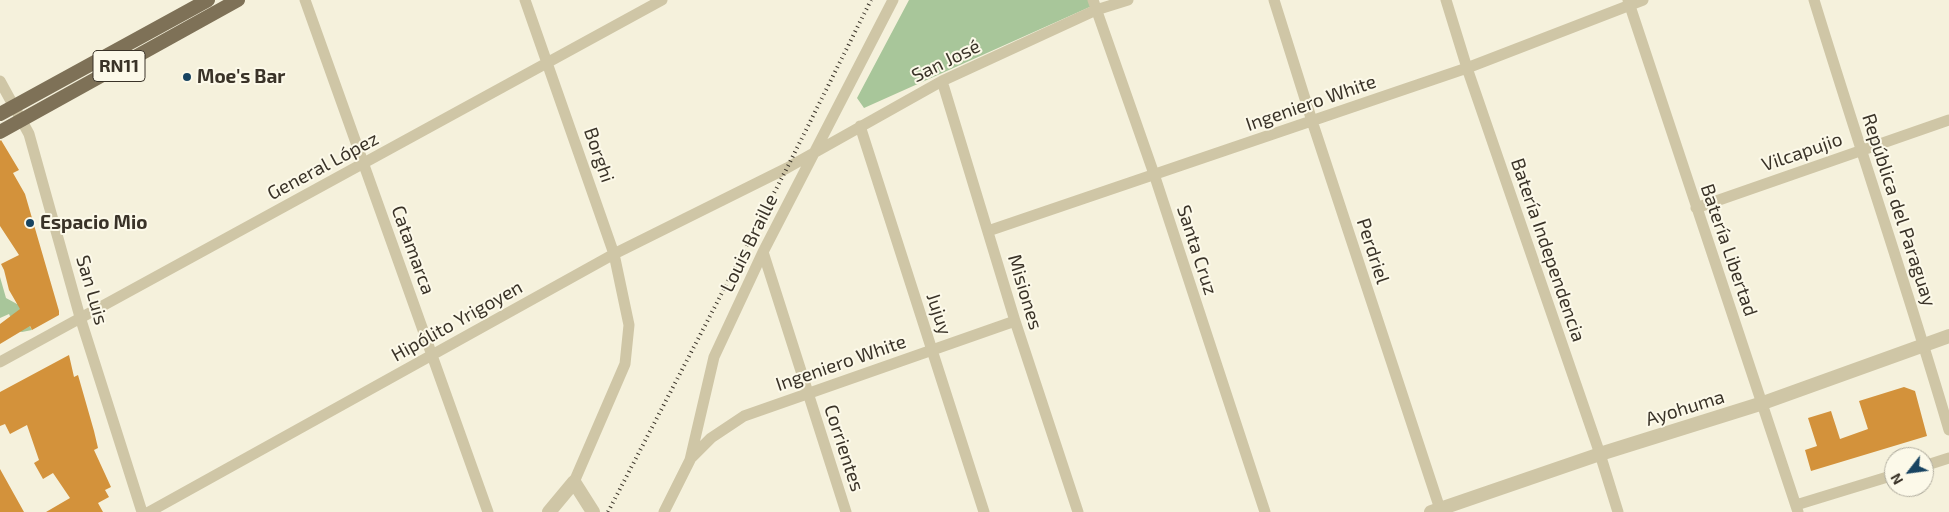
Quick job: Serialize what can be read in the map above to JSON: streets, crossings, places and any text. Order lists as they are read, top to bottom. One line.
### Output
{"streets":{"main road":["RN11"],"street":["San José","Ingeniero White","Vilcapujio","Borghi","General López","República del Paraguay","Louis Braille","Catamarca","Santa Cruz","Batería Independencia","Batería Libertad","Perdriel","San Luis","Misiones","Jujuy","Hipólito Yrigoyen","Ayohuma","Corrientes"]},"crossings":[["San José","Louis Braille"],["San José","Santa Cruz"],["San José","Misiones"],["San José","Jujuy"],["San José","Hipólito Yrigoyen"],["RN11","San Luis"],["Ingeniero White","Louis Braille"],["Ingeniero White","Santa Cruz"],["Ingeniero White","Batería Independencia"],["Ingeniero White","Batería Libertad"],["Ingeniero White","Perdriel"],["Ingeniero White","Misiones"],["Ingeniero White","Jujuy"],["Ingeniero White","Corrientes"],["Vilcapujio","República del Paraguay"],["Vilcapujio","Batería Libertad"],["Borghi","General López"],["Borghi","Hipólito Yrigoyen"],["General López","Catamarca"],["General López","San Luis"],["República del Paraguay","Ayohuma"],["Louis Braille","Corrientes"],["Catamarca","Hipólito Yrigoyen"],["Batería Independencia","Ayohuma"],["Batería Libertad","Ayohuma"],["Perdriel","Ayohuma"]],"places":["Moe's Bar","Espacio Mio"],"north":"bottom left"}
